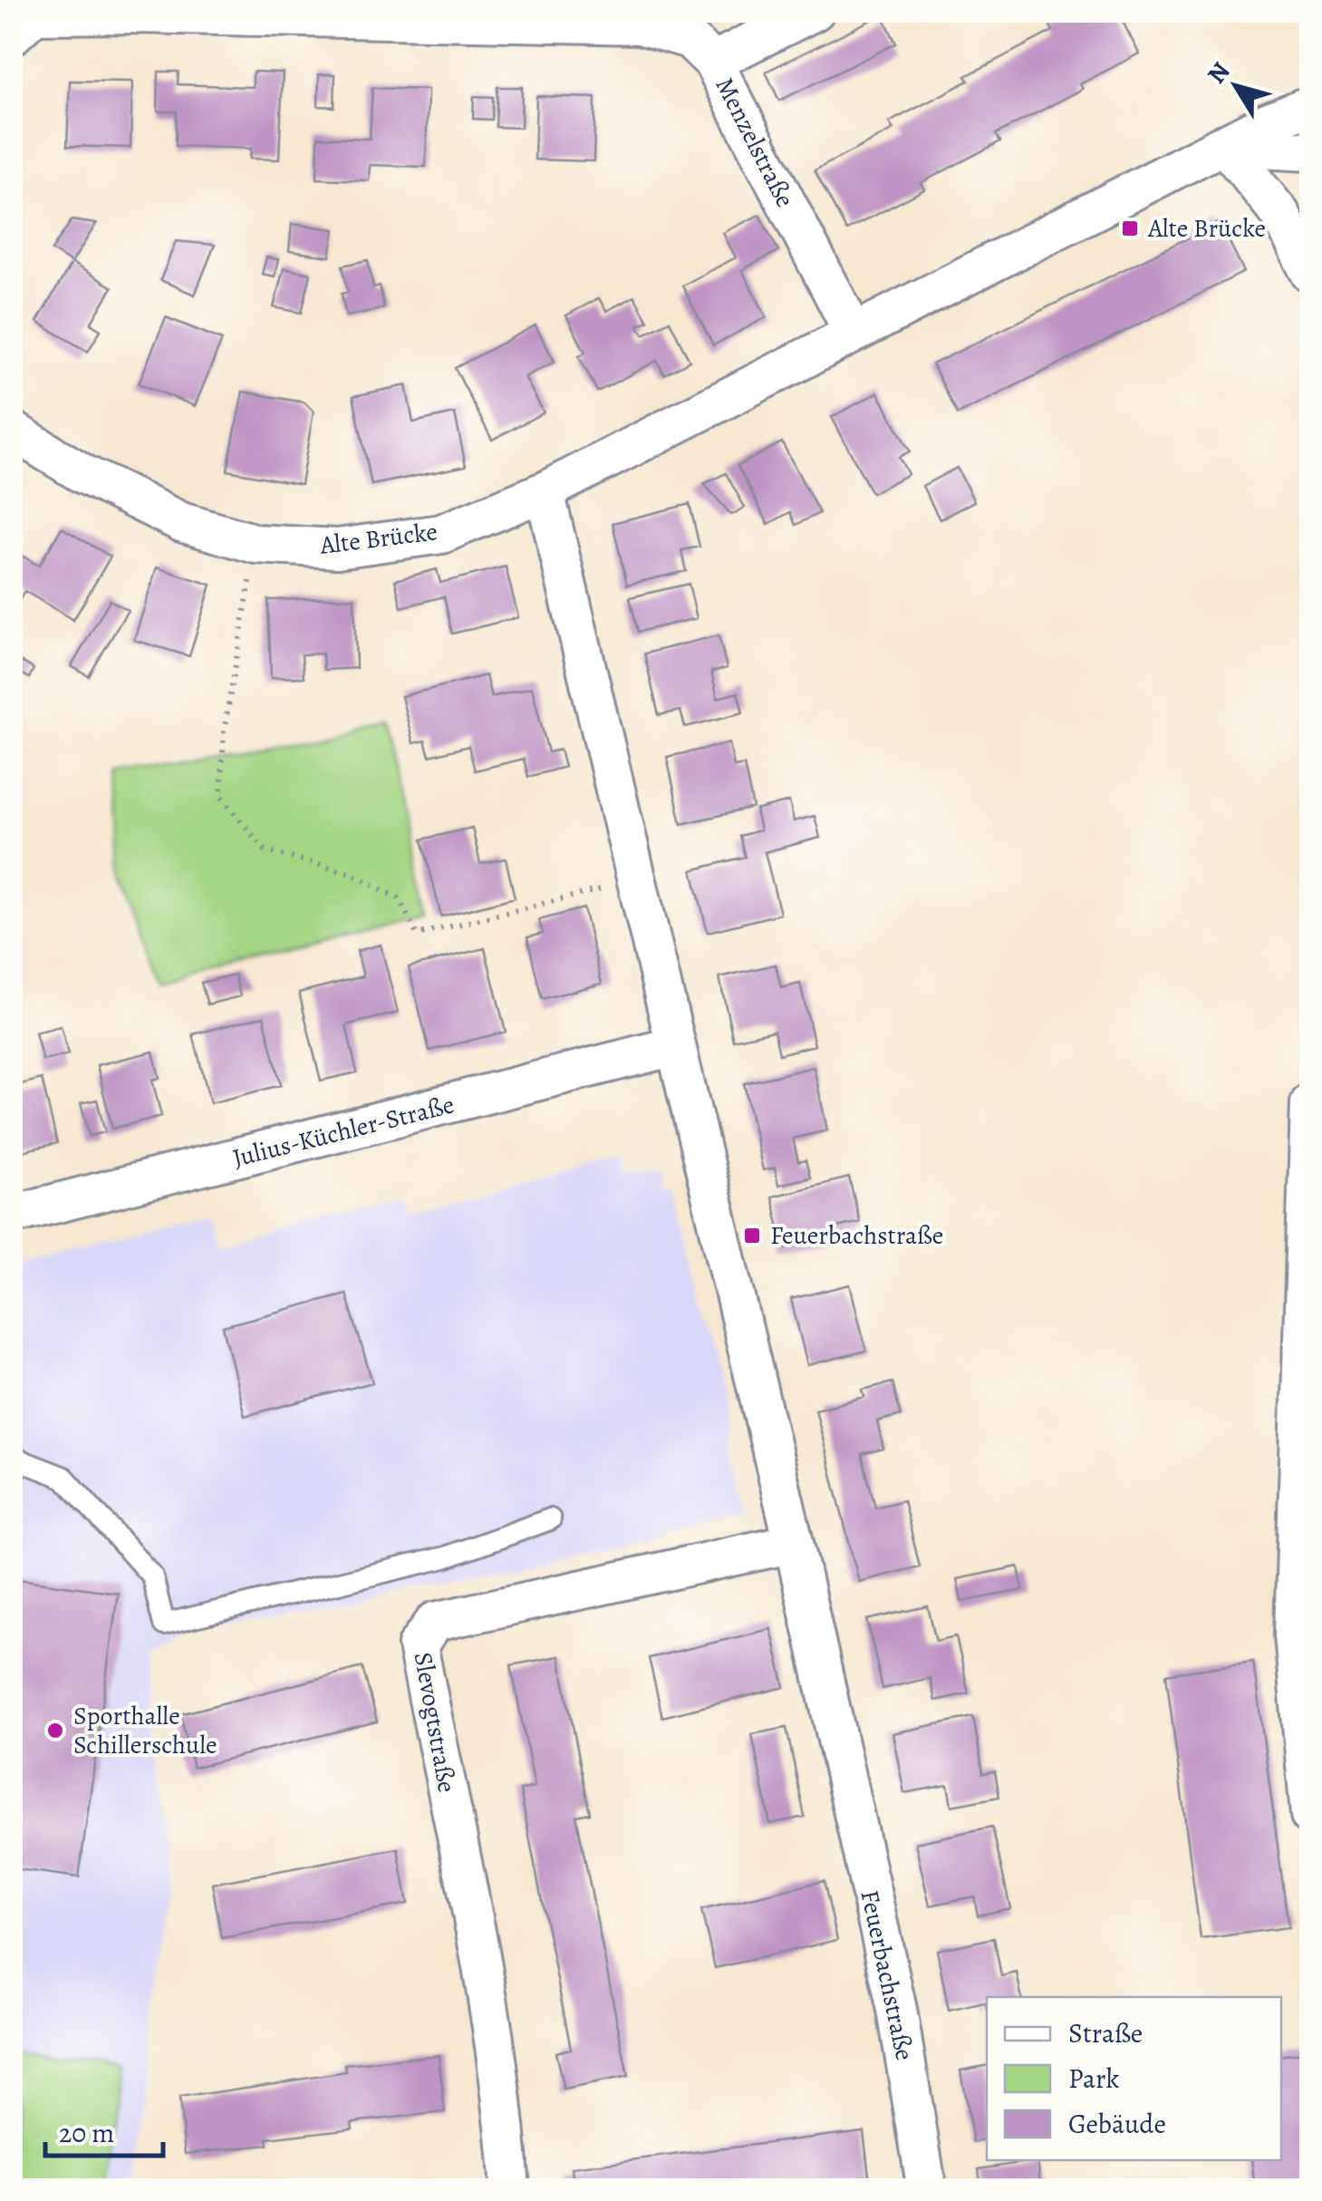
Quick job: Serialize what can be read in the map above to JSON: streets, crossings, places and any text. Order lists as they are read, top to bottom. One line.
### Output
{"streets":{"street":["Menzelstraße","Alte Brücke","Julius-Küchler-Straße","Slevogtstraße","Feuerbachstraße"]},"crossings":[["Menzelstraße","Alte Brücke"],["Alte Brücke","Feuerbachstraße"],["Julius-Küchler-Straße","Feuerbachstraße"],["Slevogtstraße","Feuerbachstraße"]],"places":{"transit":["Alte Brücke","Feuerbachstraße"],"other":["Sporthalle Schillerschule"]},"legend":["Straße","Park","Gebäude"],"scale_bar":"20 m","north":"top left"}
